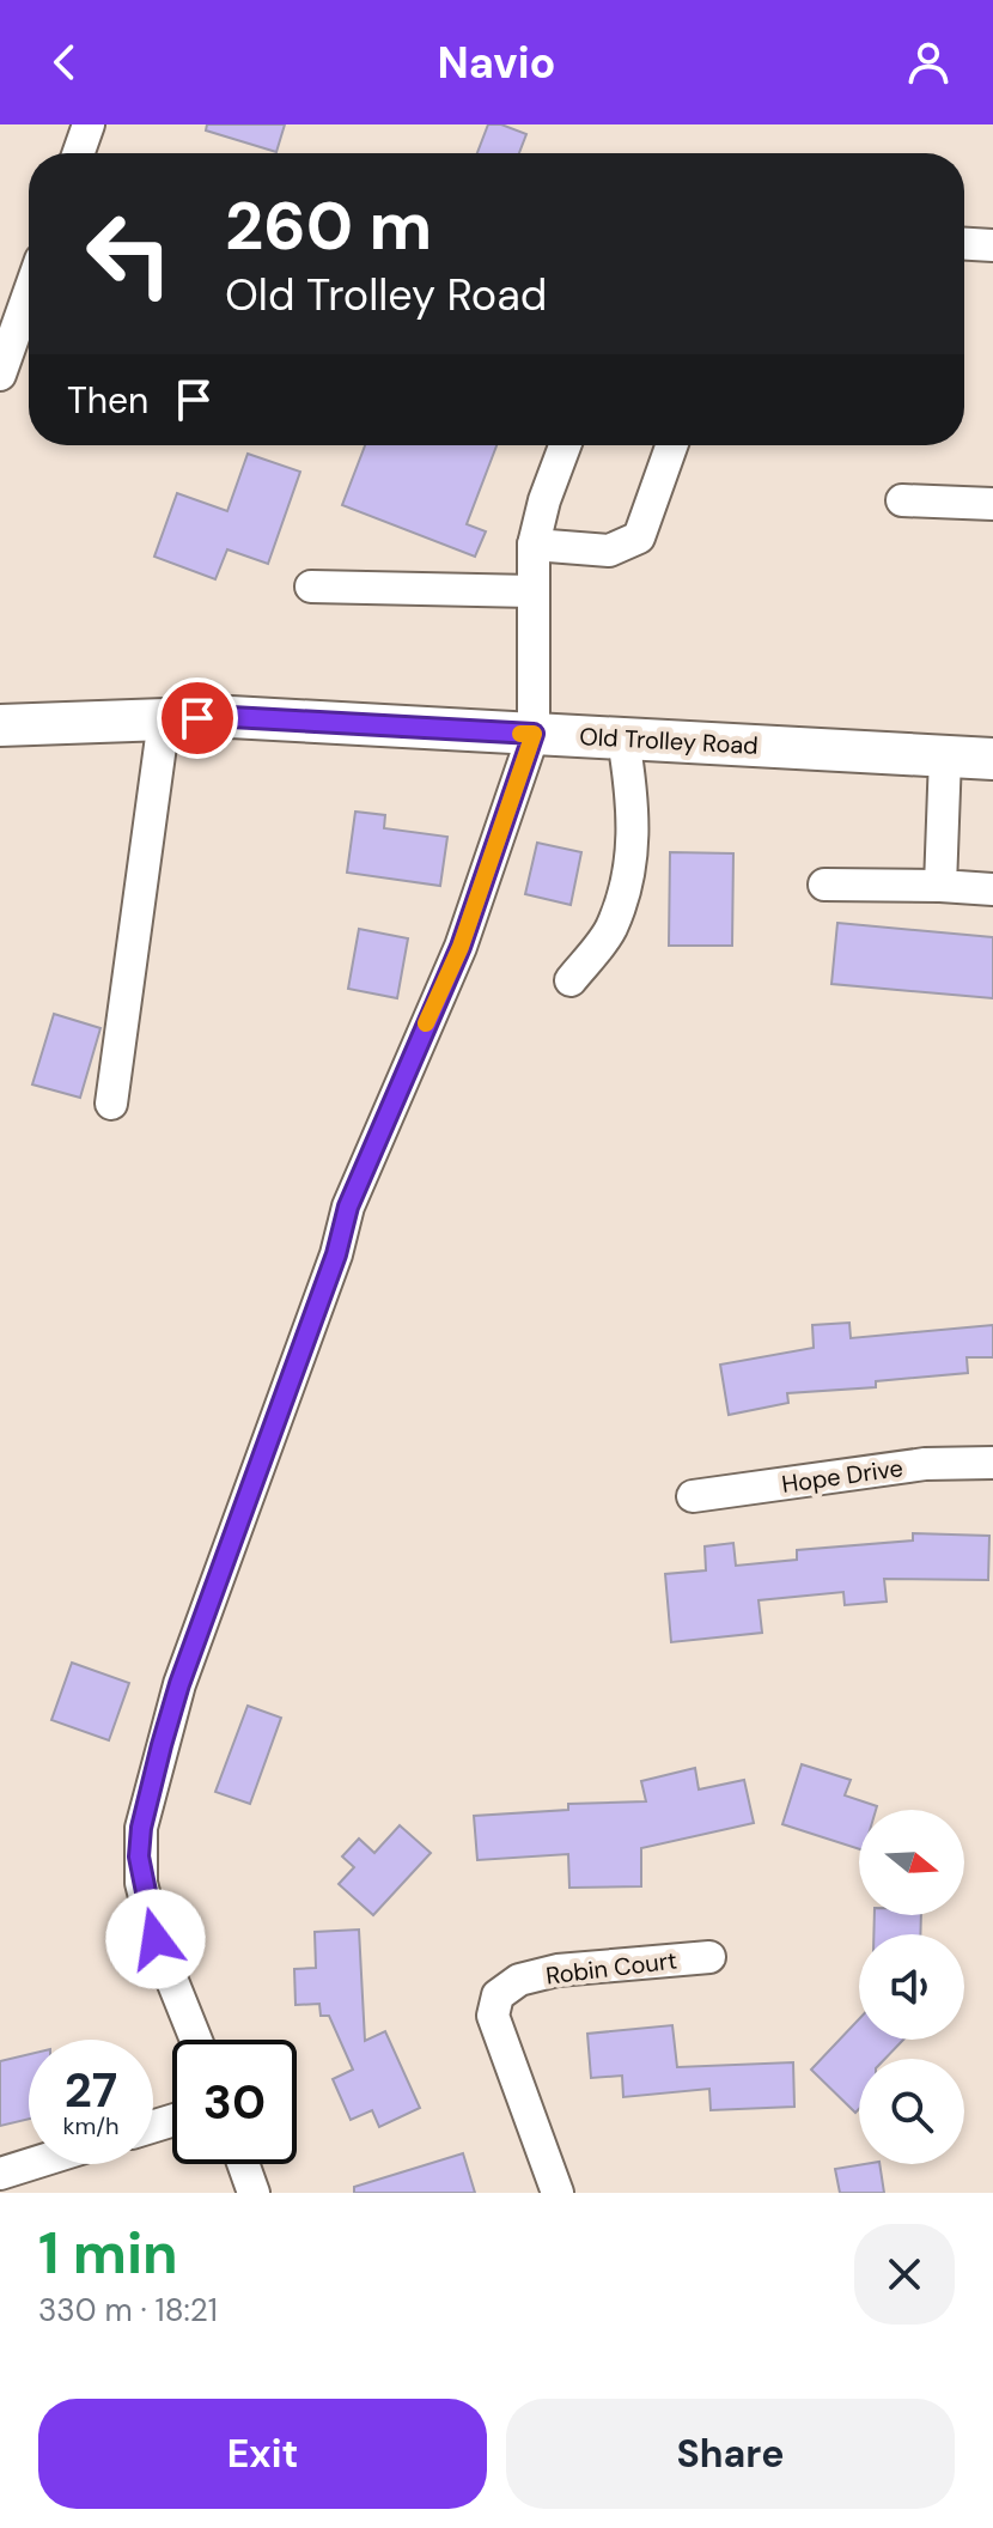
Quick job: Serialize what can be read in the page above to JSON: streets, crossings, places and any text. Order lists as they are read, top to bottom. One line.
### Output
{"streets":{"main road":["Old Trolley Road"],"street":["Hope Drive","Robin Court"]},"north":"right","page":{"header":"Navio","turn":["260 m","Old Trolley Road"],"then":"Then","speed":"27 km/h","limit":"30","heading":["1 min","330 m · 18:21"],"buttons":["Exit","Share"]}}
